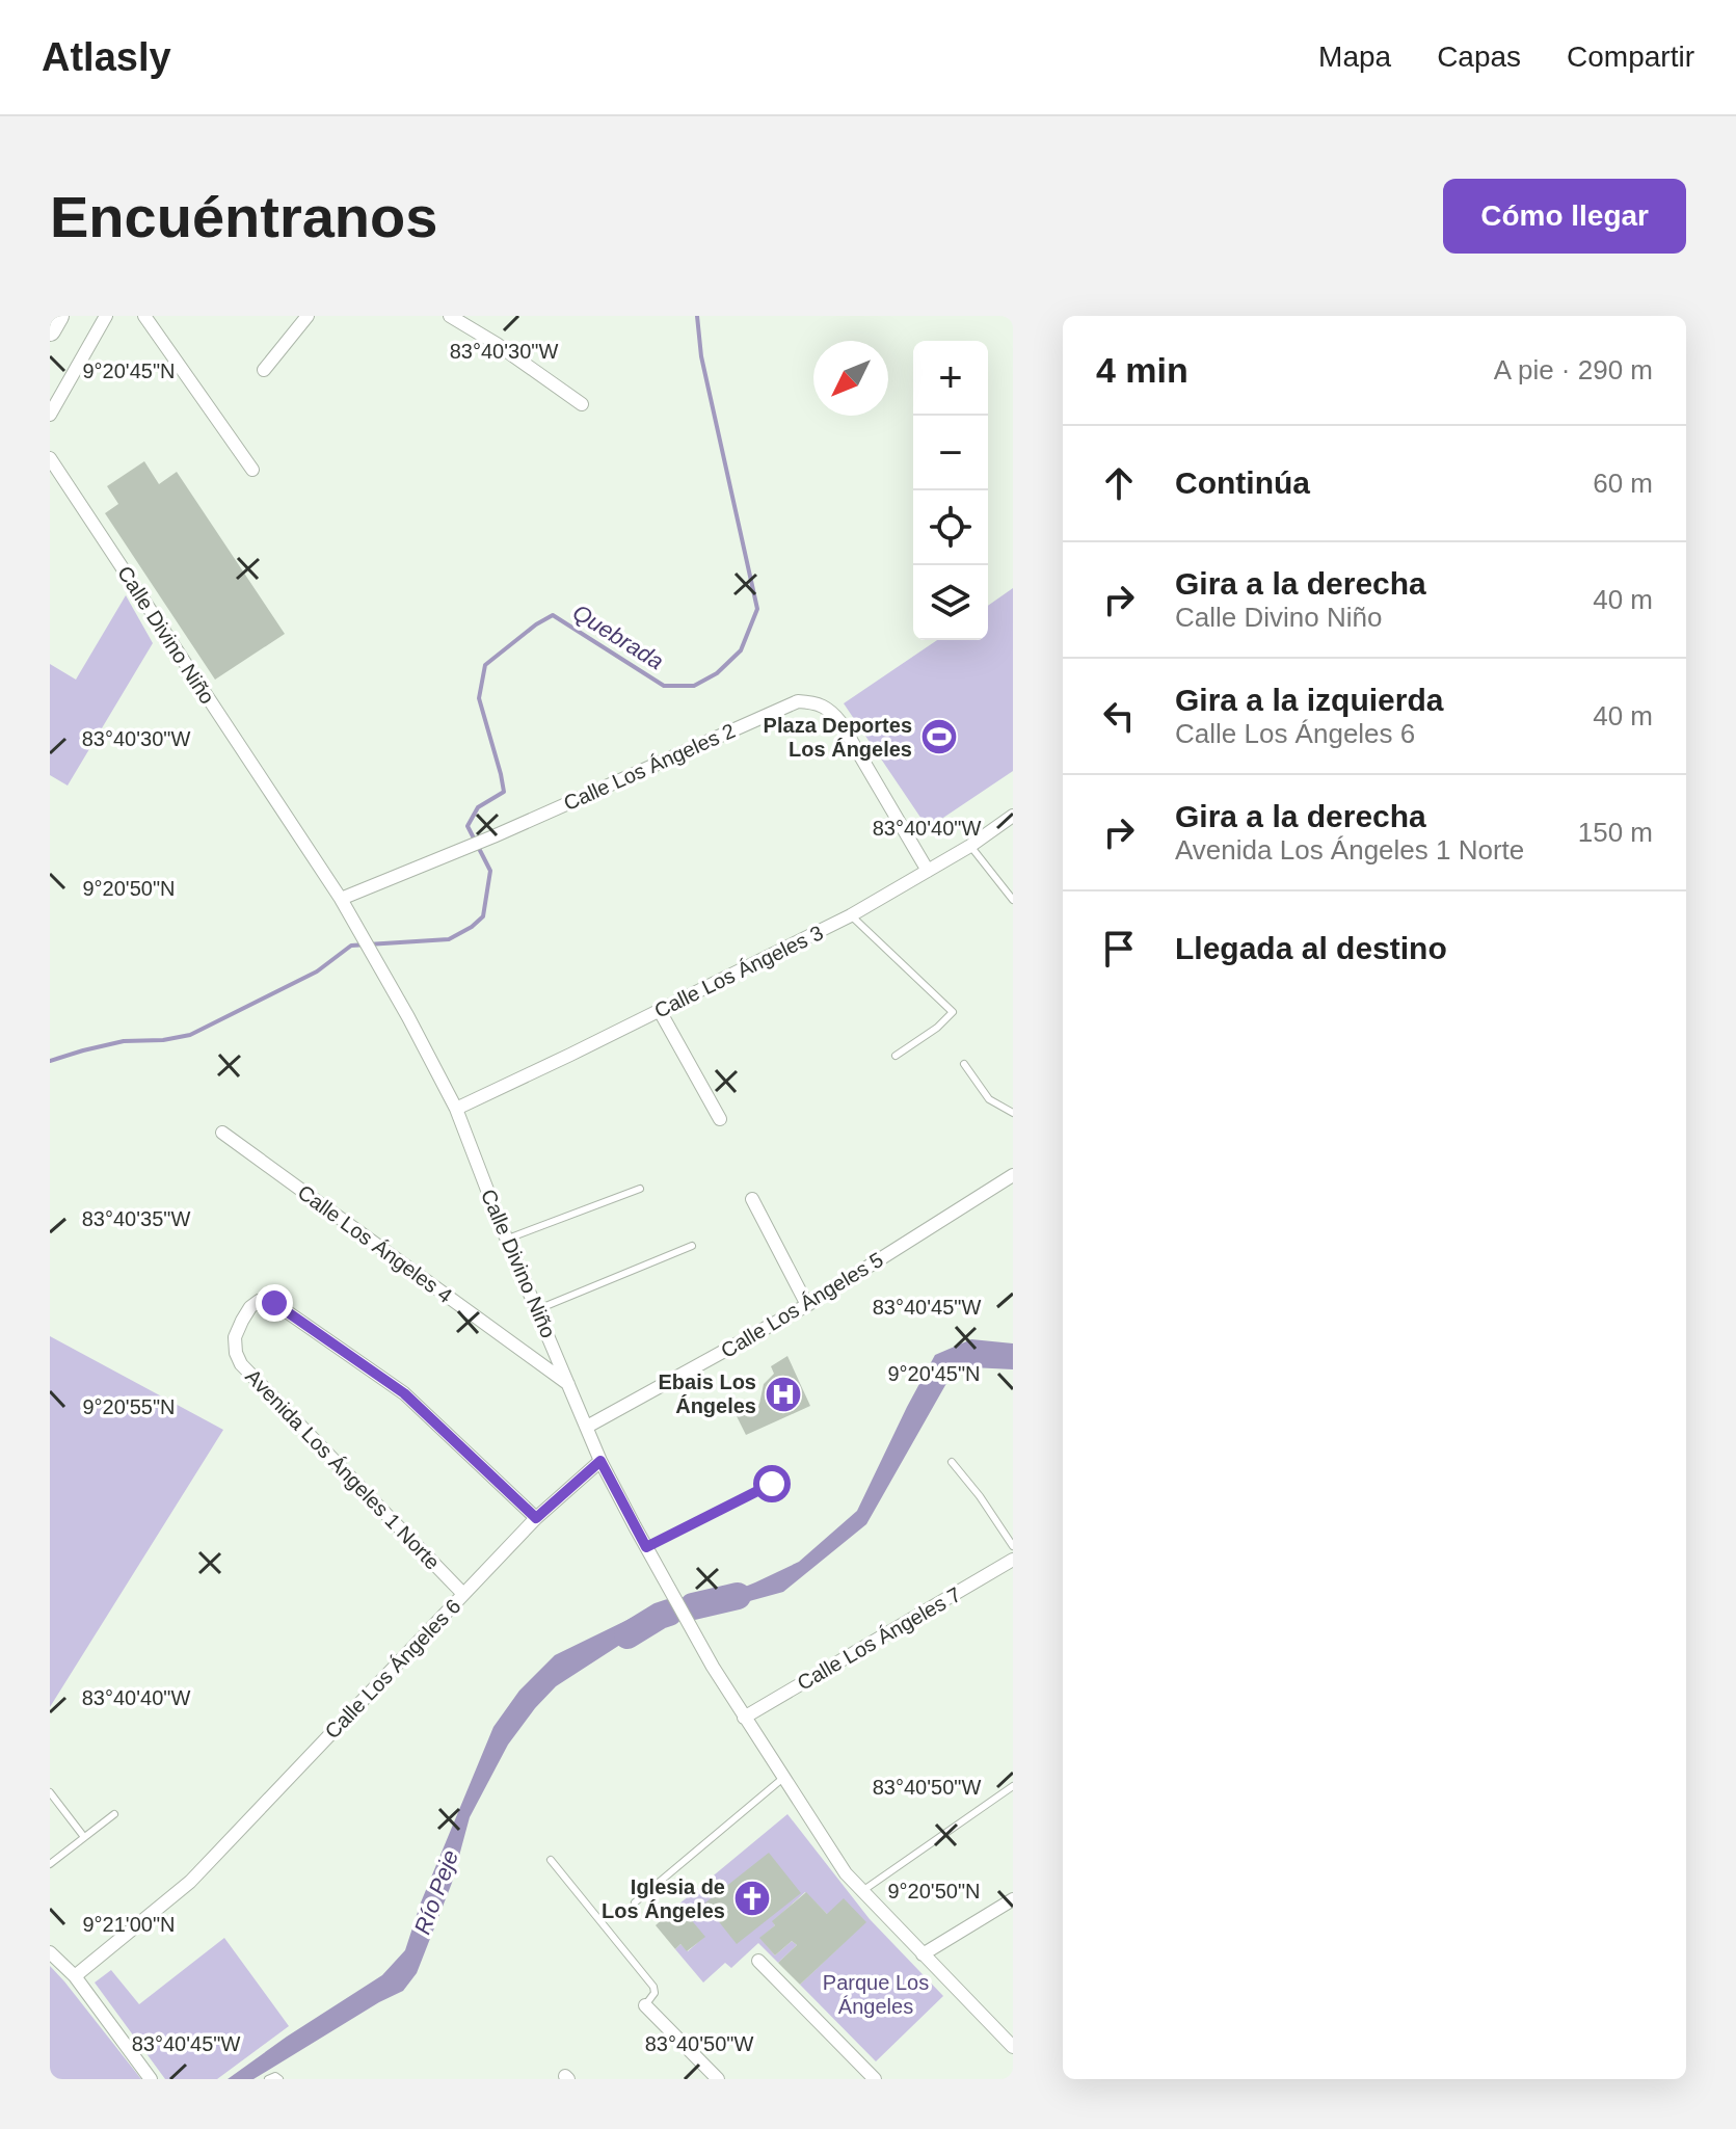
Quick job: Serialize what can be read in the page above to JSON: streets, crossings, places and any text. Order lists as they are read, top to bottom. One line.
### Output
{"streets":{"street":["Calle Divino Niño","Calle Los Ángeles 2","Calle Los Ángeles 3","Calle Los Ángeles 4","Calle Los Ángeles 5","Avenida Los Ángeles 1 Norte","Calle Los Ángeles 7","Calle Los Ángeles 6"]},"crossings":[["Calle Divino Niño","Calle Los Ángeles 2"],["Calle Divino Niño","Calle Los Ángeles 3"],["Calle Divino Niño","Calle Los Ángeles 4"],["Calle Divino Niño","Calle Los Ángeles 5"],["Calle Divino Niño","Calle Los Ángeles 7"],["Calle Divino Niño","Calle Los Ángeles 6"],["Calle Los Ángeles 2","Calle Los Ángeles 3"],["Avenida Los Ángeles 1 Norte","Calle Los Ángeles 6"]],"water":["Quebrada","Río Peje"],"parks":["Parque Los Ángeles"],"places":{"sports":["Plaza Deportes Los Ángeles"],"hospital":["Ebais Los Ángeles"],"church":["Iglesia de Los Ángeles"]},"north":"bottom left","page":{"header":"Atlasly","nav":["Mapa","Capas","Compartir"],"buttons":"Cómo llegar","title":"Encuéntranos","heading":["4 min","A pie · 290 m"],"map_buttons":["+","−"],"list":[["Continúa","60 m"],["Gira a la derecha","Calle Divino Niño","40 m"],["Gira a la izquierda","Calle Los Ángeles 6","40 m"],["Gira a la derecha","Avenida Los Ángeles 1 Norte","150 m"],"Llegada al destino"]},"coordinates":["83°40'30\"W","9°20'45\"N","83°40'40\"W","9°20'50\"N","83°40'35\"W","83°40'45\"W","9°20'55\"N","83°40'50\"W","9°21'00\"N"]}
